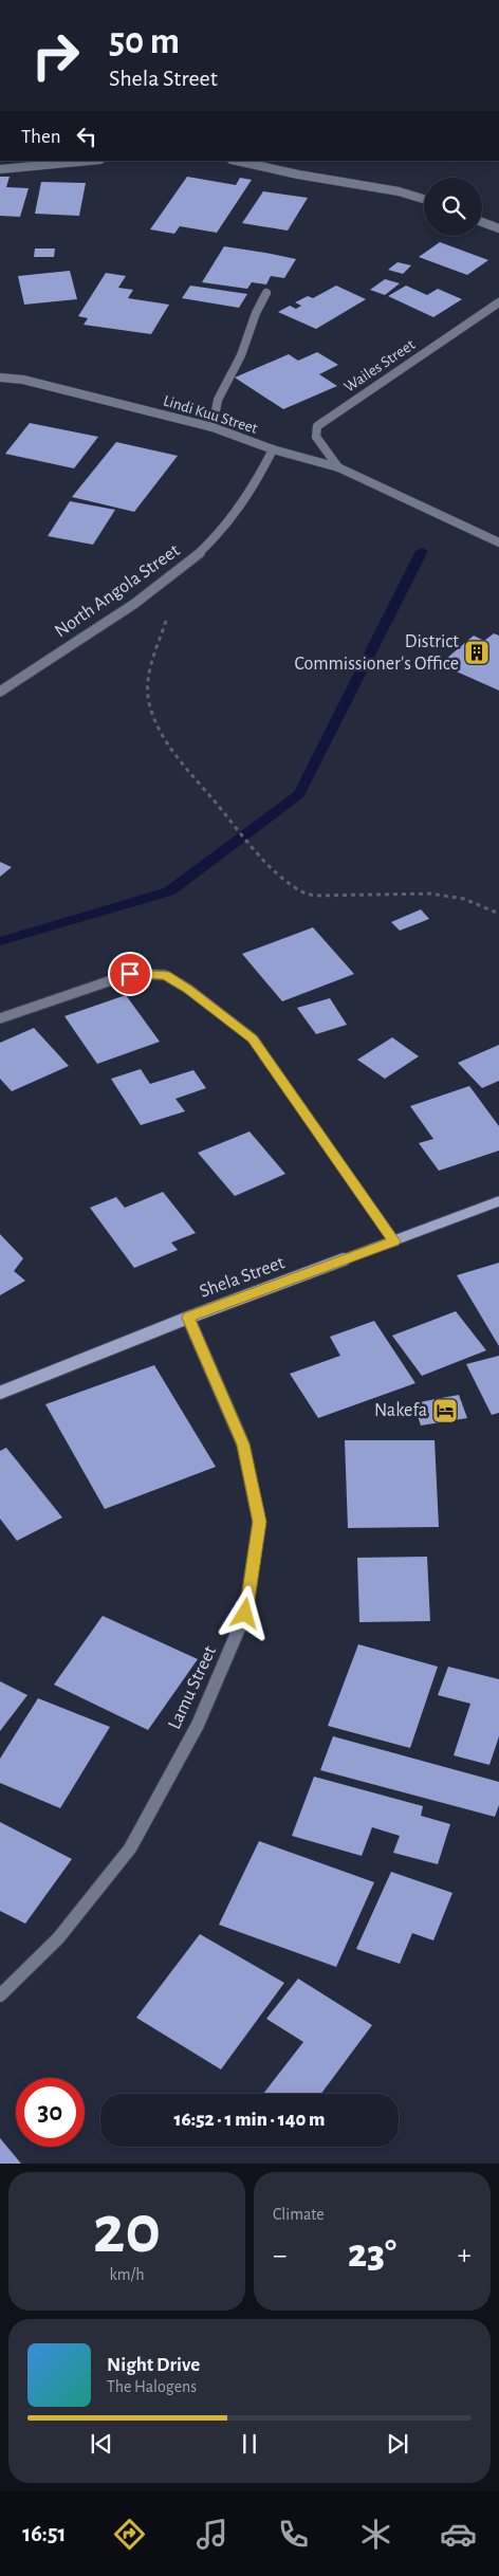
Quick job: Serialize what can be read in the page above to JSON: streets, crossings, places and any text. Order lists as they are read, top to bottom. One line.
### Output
{"streets":{"main road":["Shela Street"],"street":["Wailes Street","Lindi Kuu Street","North Angola Street","Lamu Street"]},"crossings":[["Wailes Street","Lindi Kuu Street"],["Lindi Kuu Street","North Angola Street"],["Shela Street","Lamu Street"]],"places":{"building":["District Commissioner's Office"],"hotel":["Nakefa"]},"page":{"turn":["50 m","Shela Street"],"then":"Then","limit":"30","trip":"16:52 · 1 min · 140 m","tile":[["20","km/h"],"Climate"],"heat":["−","23°","+"],"song":["Night Drive","The Halogens"],"tabs":"16:51"}}
